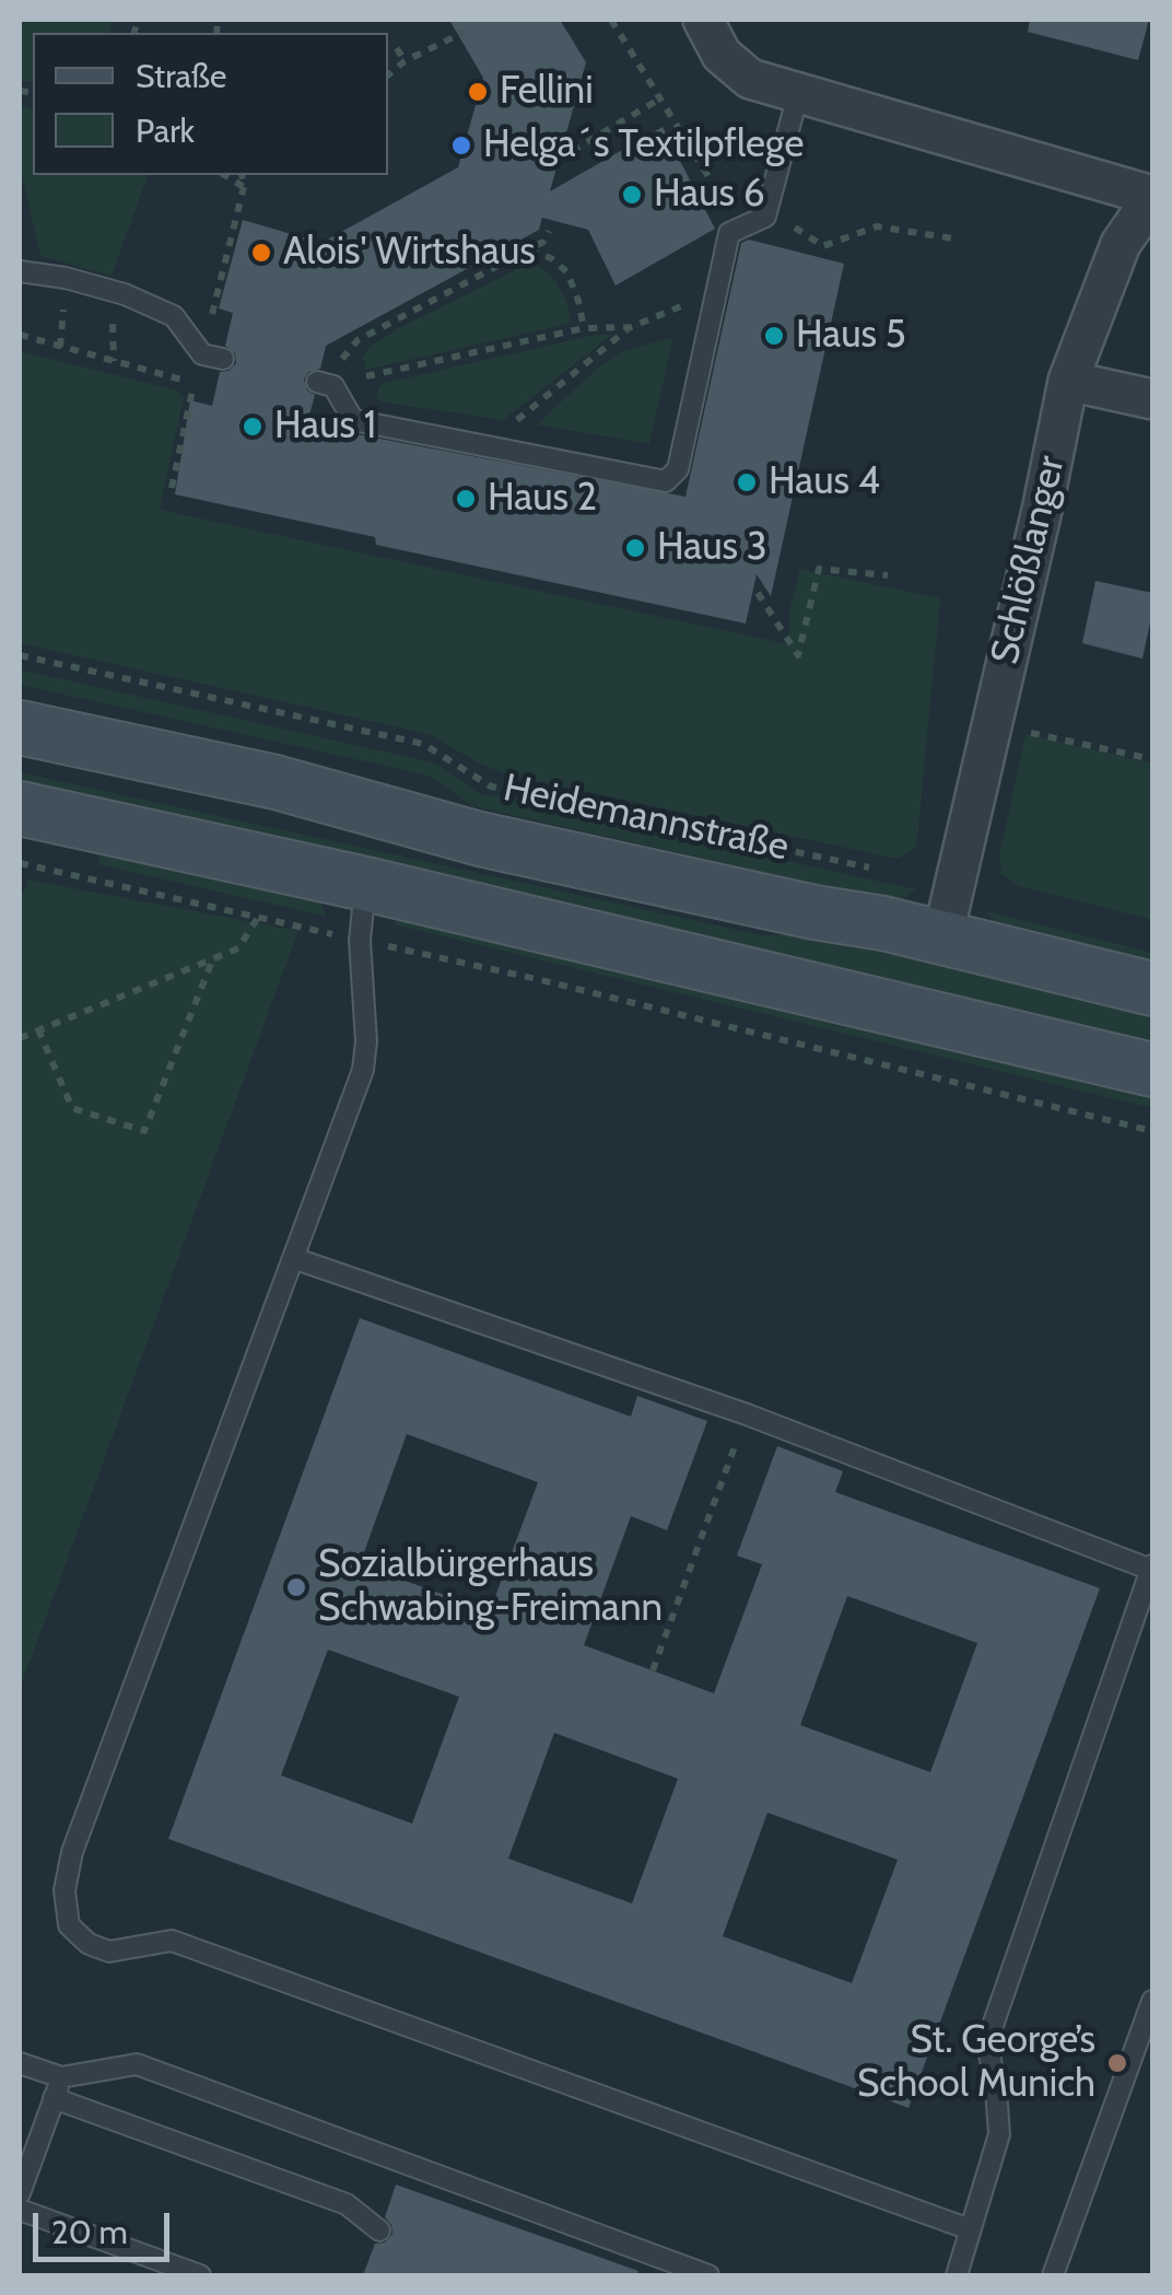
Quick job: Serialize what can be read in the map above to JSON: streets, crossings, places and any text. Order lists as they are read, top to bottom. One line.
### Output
{"streets":{"main road":["Heidemannstraße"],"street":["Schlößlanger"]},"crossings":[["Schlößlanger","Heidemannstraße"]],"places":["Fellini","Helga´s Textilpflege","Haus 6","Alois' Wirtshaus","Haus 5","Haus 1","Haus 4","Haus 2","Haus 3","Sozialbürgerhaus Schwabing-Freimann","St. George’s School Munich"],"legend":["Straße","Park"],"scale_bar":"20 m"}
